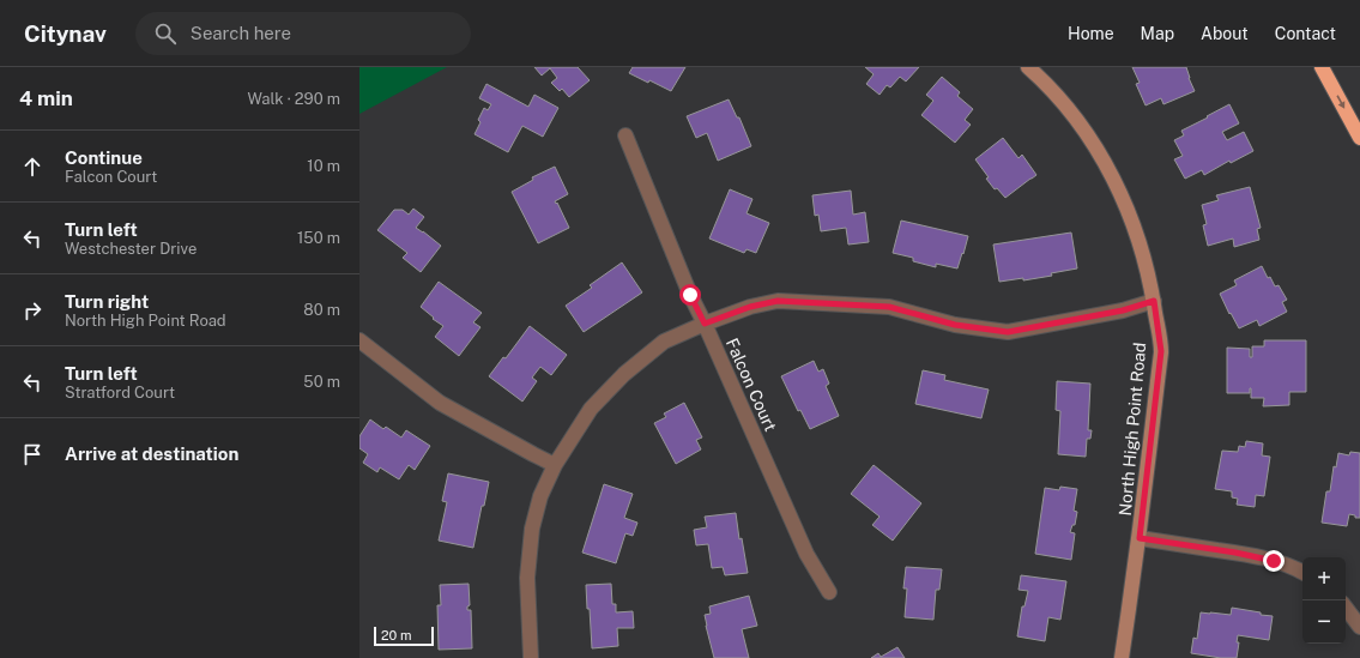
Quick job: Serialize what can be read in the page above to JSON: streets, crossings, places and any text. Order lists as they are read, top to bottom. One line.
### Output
{"streets":{"street":["Falcon Court","North High Point Road"]},"scale_bar":"20 m","page":{"header":"Citynav","search":"Search here","nav":["Home","Map","About","Contact"],"heading":["4 min","Walk · 290 m"],"list":[["Continue","Falcon Court","10 m"],["Turn left","Westchester Drive","150 m"],["Turn right","North High Point Road","80 m"],["Turn left","Stratford Court","50 m"],"Arrive at destination"],"map_buttons":["+","−"],"scale":"20 m"}}
